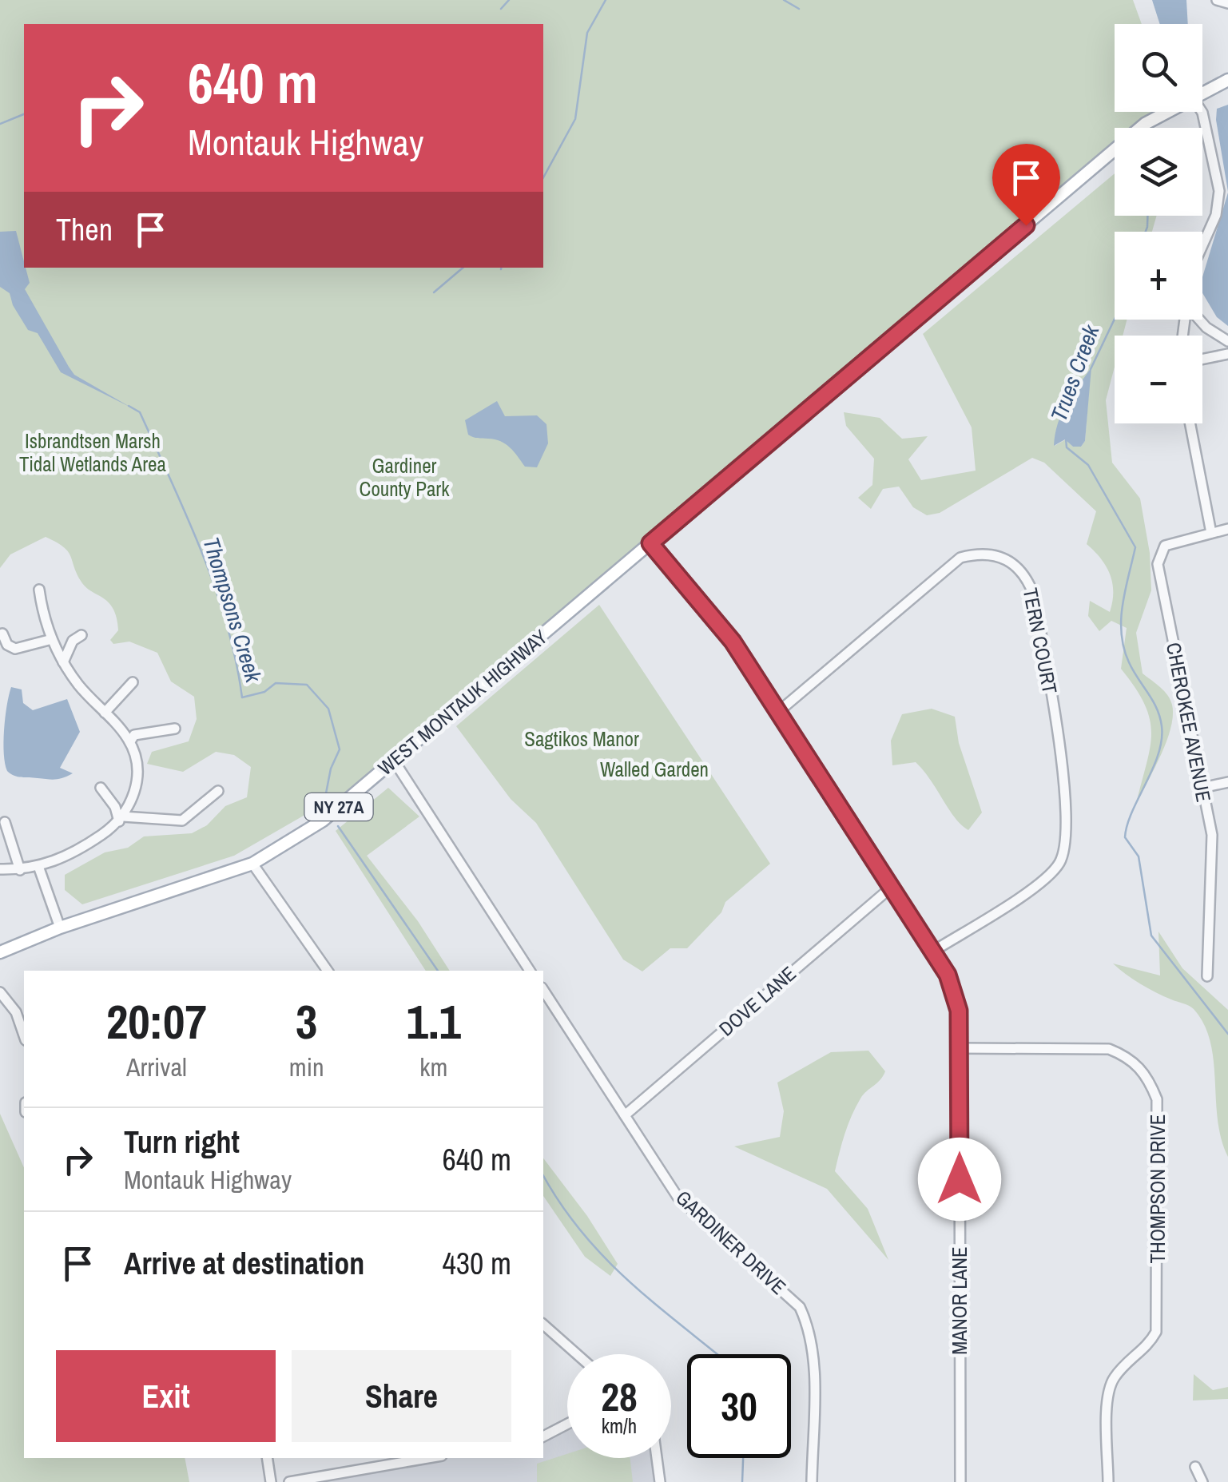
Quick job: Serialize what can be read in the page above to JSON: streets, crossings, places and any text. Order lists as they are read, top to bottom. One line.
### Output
{"streets":{"main road":["WEST MONTAUK HIGHWAY","NY 27A"],"street":["TERN COURT","CHEROKEE AVENUE","DOVE LANE","THOMPSON DRIVE","GARDINER DRIVE","MANOR LANE"]},"crossings":[["TERN COURT","MANOR LANE"],["WEST MONTAUK HIGHWAY","NY 27A"],["WEST MONTAUK HIGHWAY","MANOR LANE"],["NY 27A","MANOR LANE"],["DOVE LANE","GARDINER DRIVE"],["DOVE LANE","MANOR LANE"],["THOMPSON DRIVE","MANOR LANE"]],"water":["Trues Creek","Thompsons Creek"],"parks":["Isbrandtsen Marsh Tidal Wetlands Area","Gardiner County Park","Sagtikos Manor","Walled Garden"],"page":{"map_buttons":["+","−"],"turn":["640 m","Montauk Highway"],"then":"Then","eta":["20:07","Arrival","3","min","1.1","km"],"list":[{"name":"Turn right","note":"Montauk Highway","value":"640 m"},{"name":"Arrive at destination","value":"430 m"}],"buttons":["Exit","Share"],"speed":"28 km/h","limit":"30"}}
